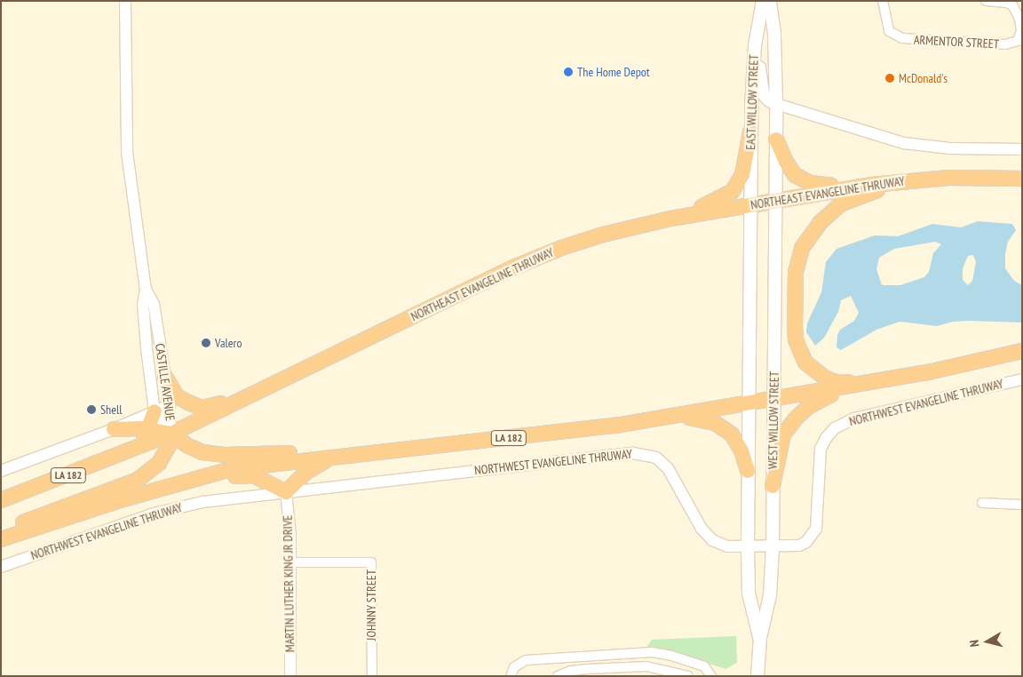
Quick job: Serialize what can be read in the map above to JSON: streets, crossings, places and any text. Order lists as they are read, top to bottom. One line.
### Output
{"streets":{"highway":["NORTHEAST EVANGELINE THRUWAY","NORTHWEST EVANGELINE THRUWAY","LA 182"],"main road":["EAST WILLOW STREET","WEST WILLOW STREET"],"street":["ARMENTOR STREET","CASTILLE AVENUE","MARTIN LUTHER KING JR DRIVE","JOHNNY STREET"]},"crossings":[["EAST WILLOW STREET","NORTHEAST EVANGELINE THRUWAY"],["EAST WILLOW STREET","WEST WILLOW STREET"],["NORTHEAST EVANGELINE THRUWAY","CASTILLE AVENUE"],["NORTHEAST EVANGELINE THRUWAY","WEST WILLOW STREET"],["NORTHWEST EVANGELINE THRUWAY","WEST WILLOW STREET"],["NORTHWEST EVANGELINE THRUWAY","MARTIN LUTHER KING JR DRIVE"],["MARTIN LUTHER KING JR DRIVE","JOHNNY STREET"]],"places":["The Home Depot","McDonald's","Valero","Shell"],"north":"left"}
